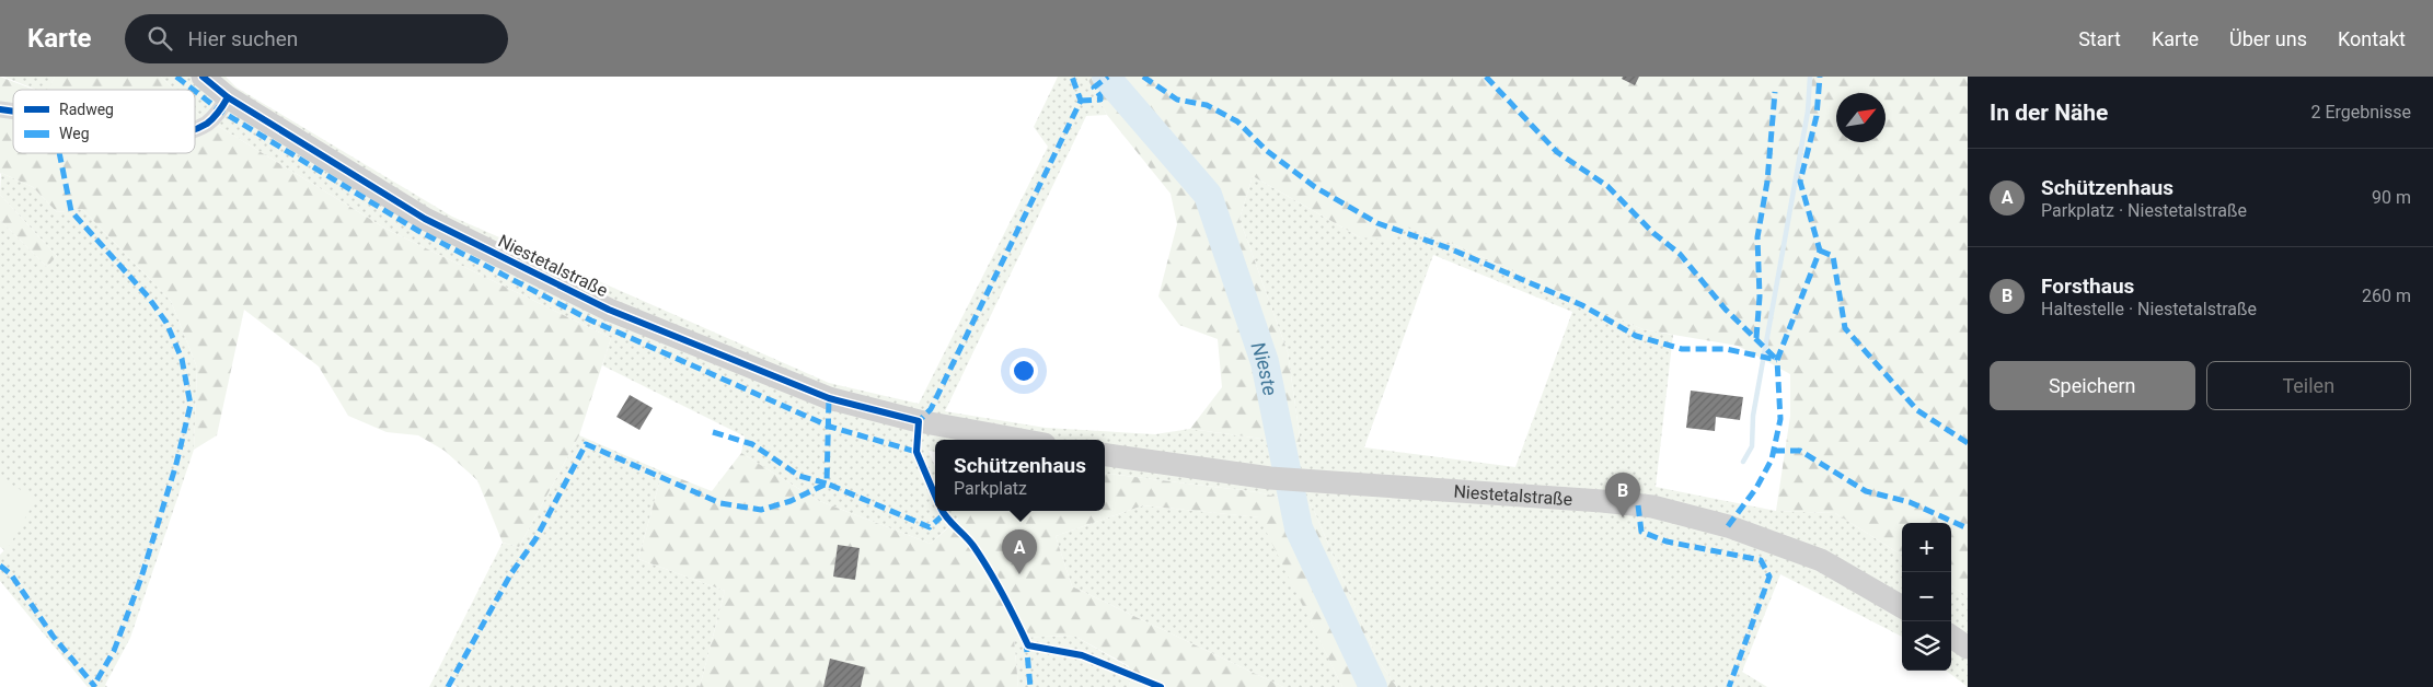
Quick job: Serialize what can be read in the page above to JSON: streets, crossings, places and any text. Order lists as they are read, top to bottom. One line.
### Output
{"streets":{"main road":["Niestetalstraße"]},"water":["Nieste"],"legend":["Radweg","Weg"],"north":"top right","page":{"header":"Karte","search":"Hier suchen","nav":["Start","Karte","Über uns","Kontakt"],"heading":["In der Nähe","2 Ergebnisse"],"list":[{"mark":"A","name":"Schützenhaus","note":"Parkplatz · Niestetalstraße","value":"90 m"},{"mark":"B","name":"Forsthaus","note":"Haltestelle · Niestetalstraße","value":"260 m"}],"buttons":["Speichern","Teilen"],"popup":["Schützenhaus","Parkplatz"],"pins":["B","A"],"map_buttons":["+","−"]}}
